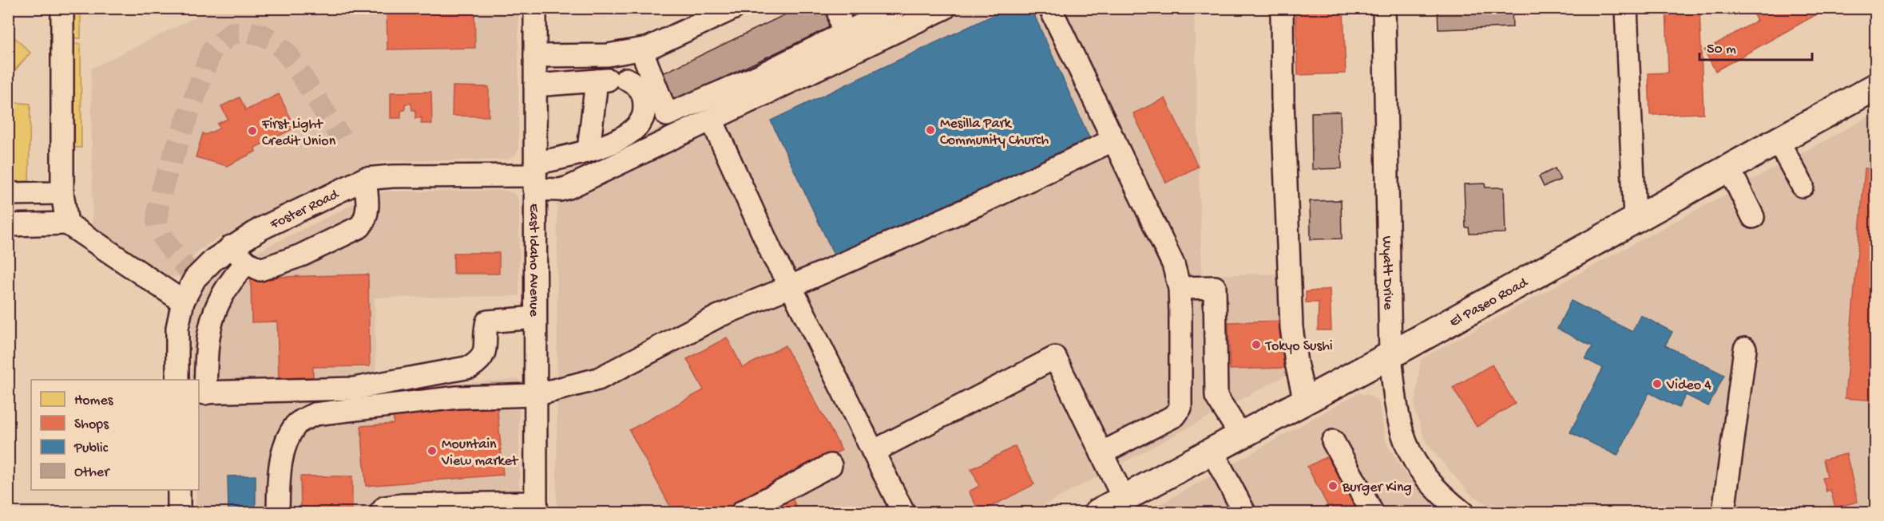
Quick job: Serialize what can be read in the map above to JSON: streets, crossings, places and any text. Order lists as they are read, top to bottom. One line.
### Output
{"streets":{"main road":["El Paseo Road"],"street":["Foster Road","East Idaho Avenue","Wyatt Drive"]},"crossings":[["Foster Road","East Idaho Avenue"],["Wyatt Drive","El Paseo Road"]],"places":["Mesilla Park Community Church","First Light Credit Union","Tokyo Sushi","Video 4","Mountain View market","Burger King"],"legend":["Homes","Shops","Public","Other"],"scale_bar":"50 m"}
